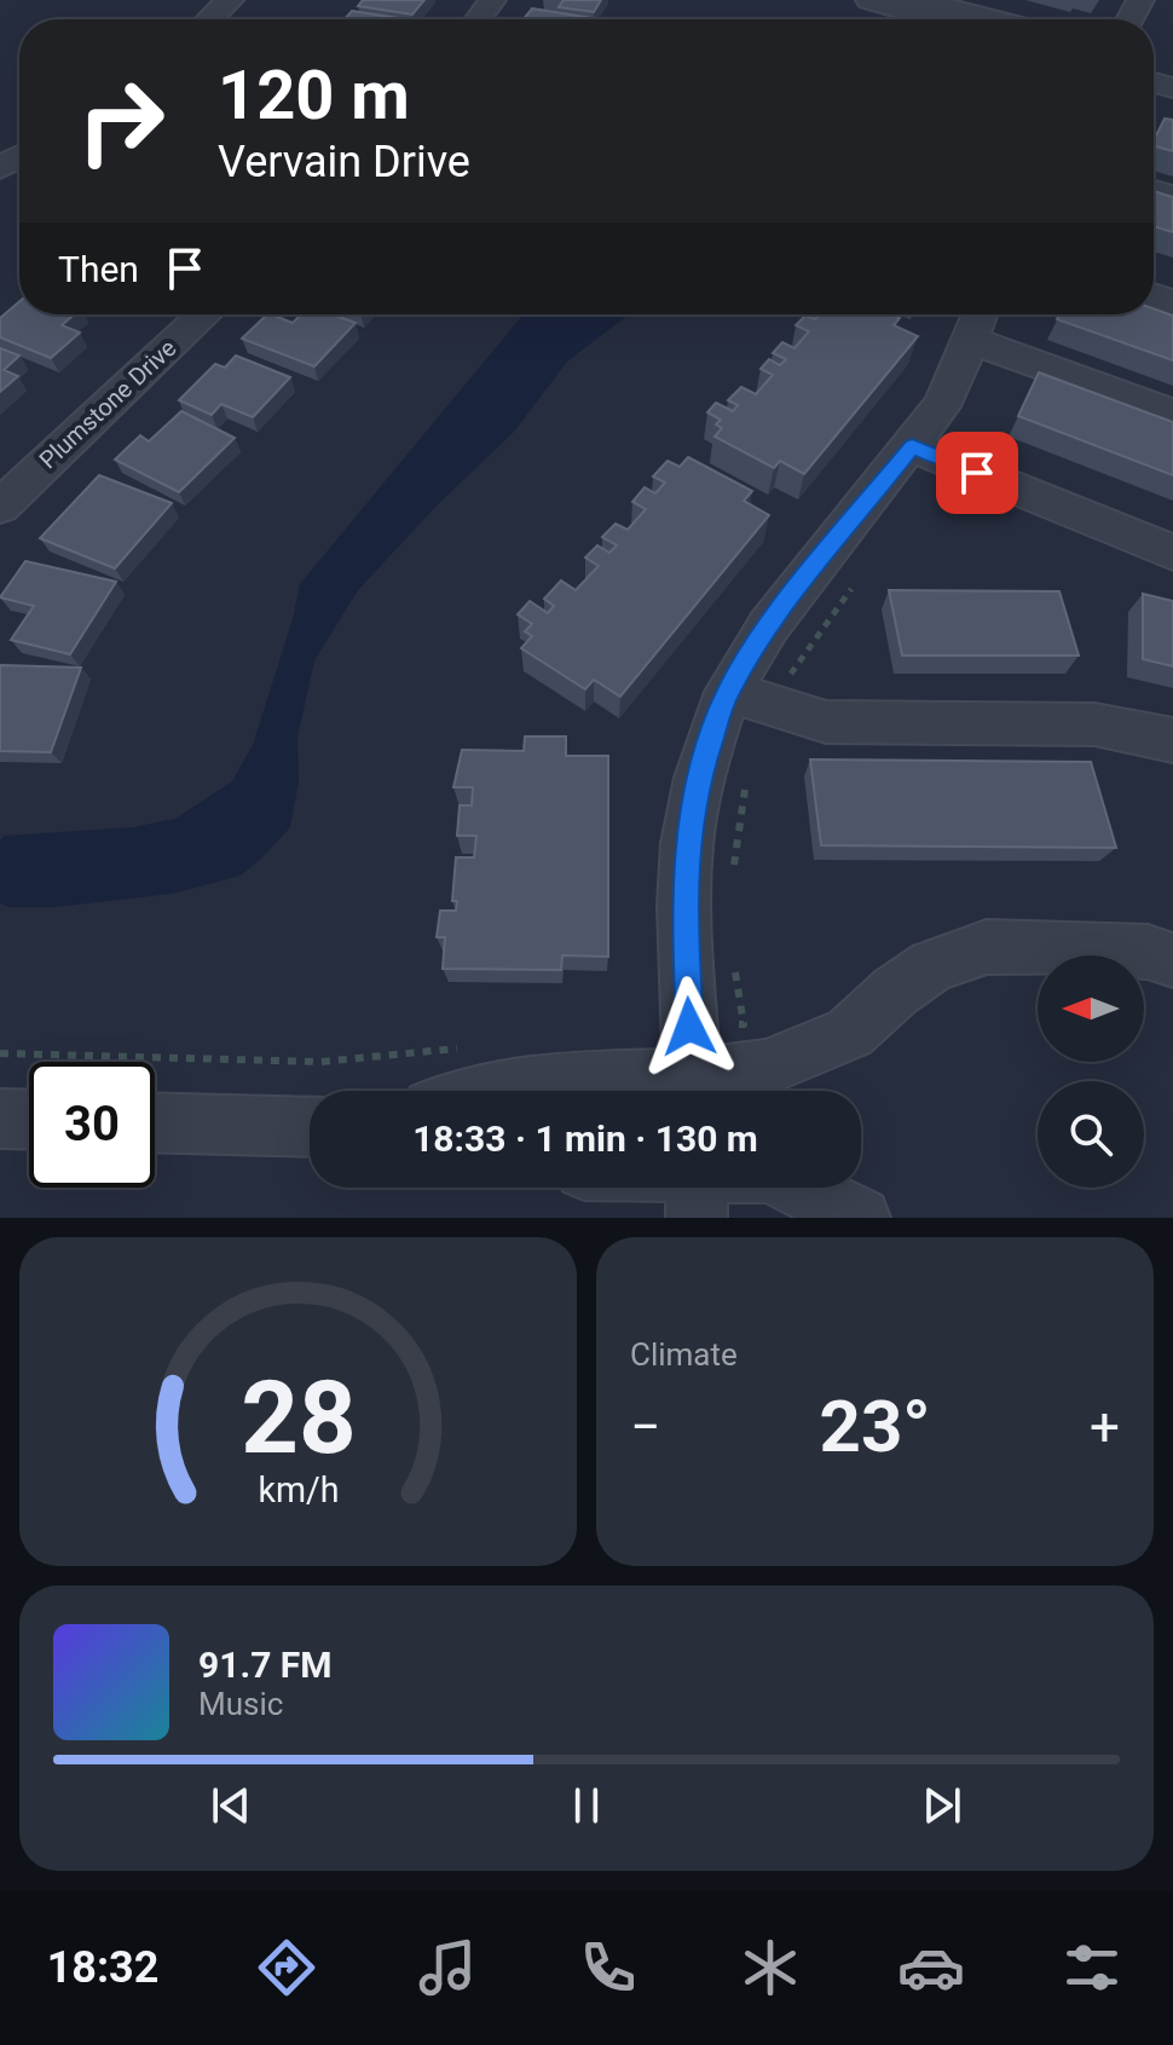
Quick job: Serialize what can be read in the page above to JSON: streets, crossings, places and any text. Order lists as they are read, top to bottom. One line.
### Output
{"streets":{"street":["Plumstone Drive"]},"north":"left","page":{"turn":["120 m","Vervain Drive"],"then":"Then","limit":"30","trip":"18:33 · 1 min · 130 m","tile":"Climate","heat":["−","23°","+"],"song":["91.7 FM","Music"],"tabs":"18:32","gauge":["28","km/h"]}}
